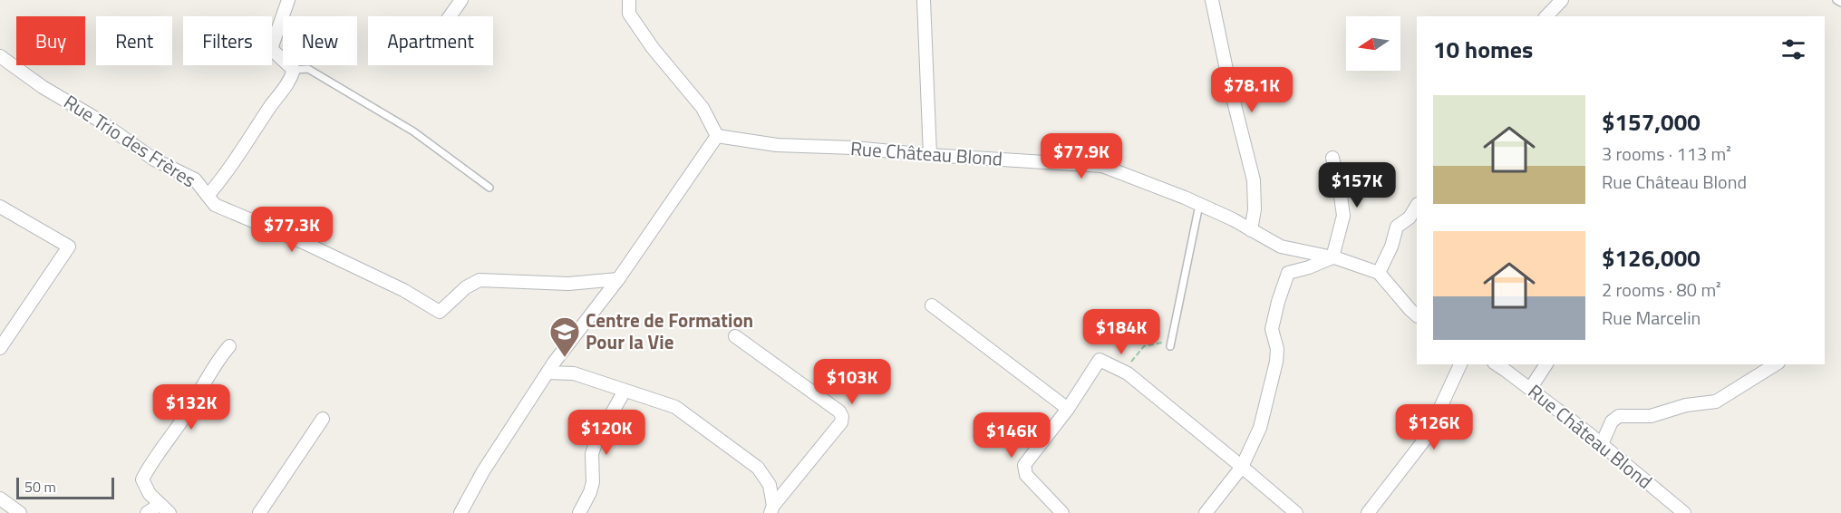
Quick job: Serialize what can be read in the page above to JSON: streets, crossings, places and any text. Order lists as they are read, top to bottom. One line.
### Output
{"streets":{"street":["Rue Trio des Frères","Rue Château Blond"]},"places":{"school or university":["Centre de Formation Pour la Vie"]},"scale_bar":"50 m","north":"left","page":{"chip":["Buy","Rent","Filters","New","Apartment"],"heading":"10 homes","price":["$78.1K","$77.9K","$157K","$77.3K","$184K","$103K","$132K","$126K","$120K","$146K"],"list":[{"name":"$157,000","note":"3 rooms · 113 m² · Rue Château Blond"},{"name":"$126,000","note":"2 rooms · 80 m² · Rue Marcelin"}],"scale":"50 m"}}
